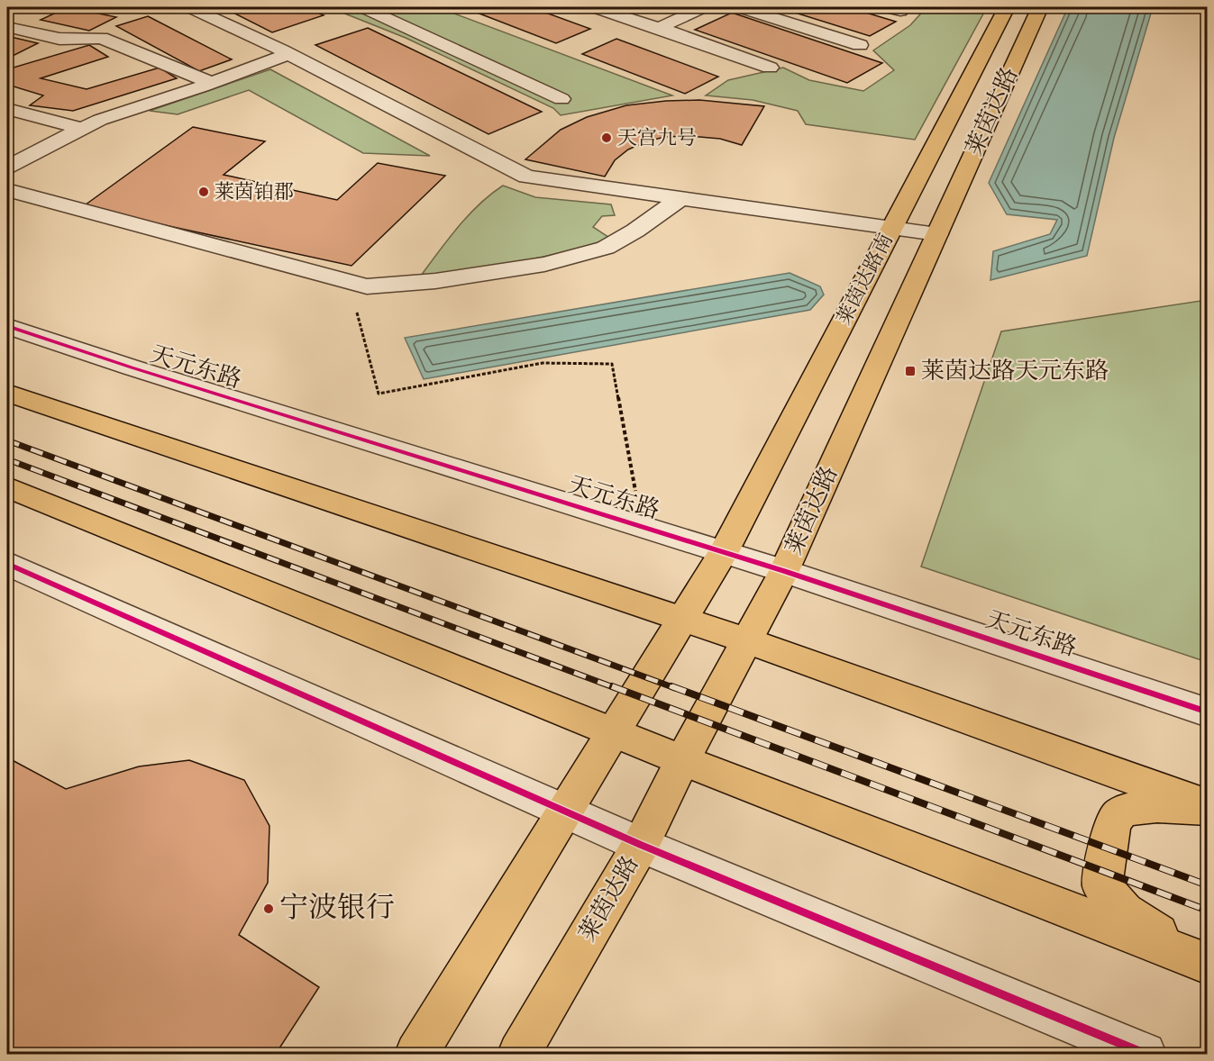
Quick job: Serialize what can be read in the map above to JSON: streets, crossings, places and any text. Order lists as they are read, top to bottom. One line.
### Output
{"streets":{"main road":["莱茵达路","莱茵达路南"],"street":["天元东路"]},"crossings":[["莱茵达路","天元东路"],["莱茵达路南","天元东路"]],"places":{"other":["天宫九号","莱茵铂郡","宁波银行"],"transit":["莱茵达路天元东路"]}}
